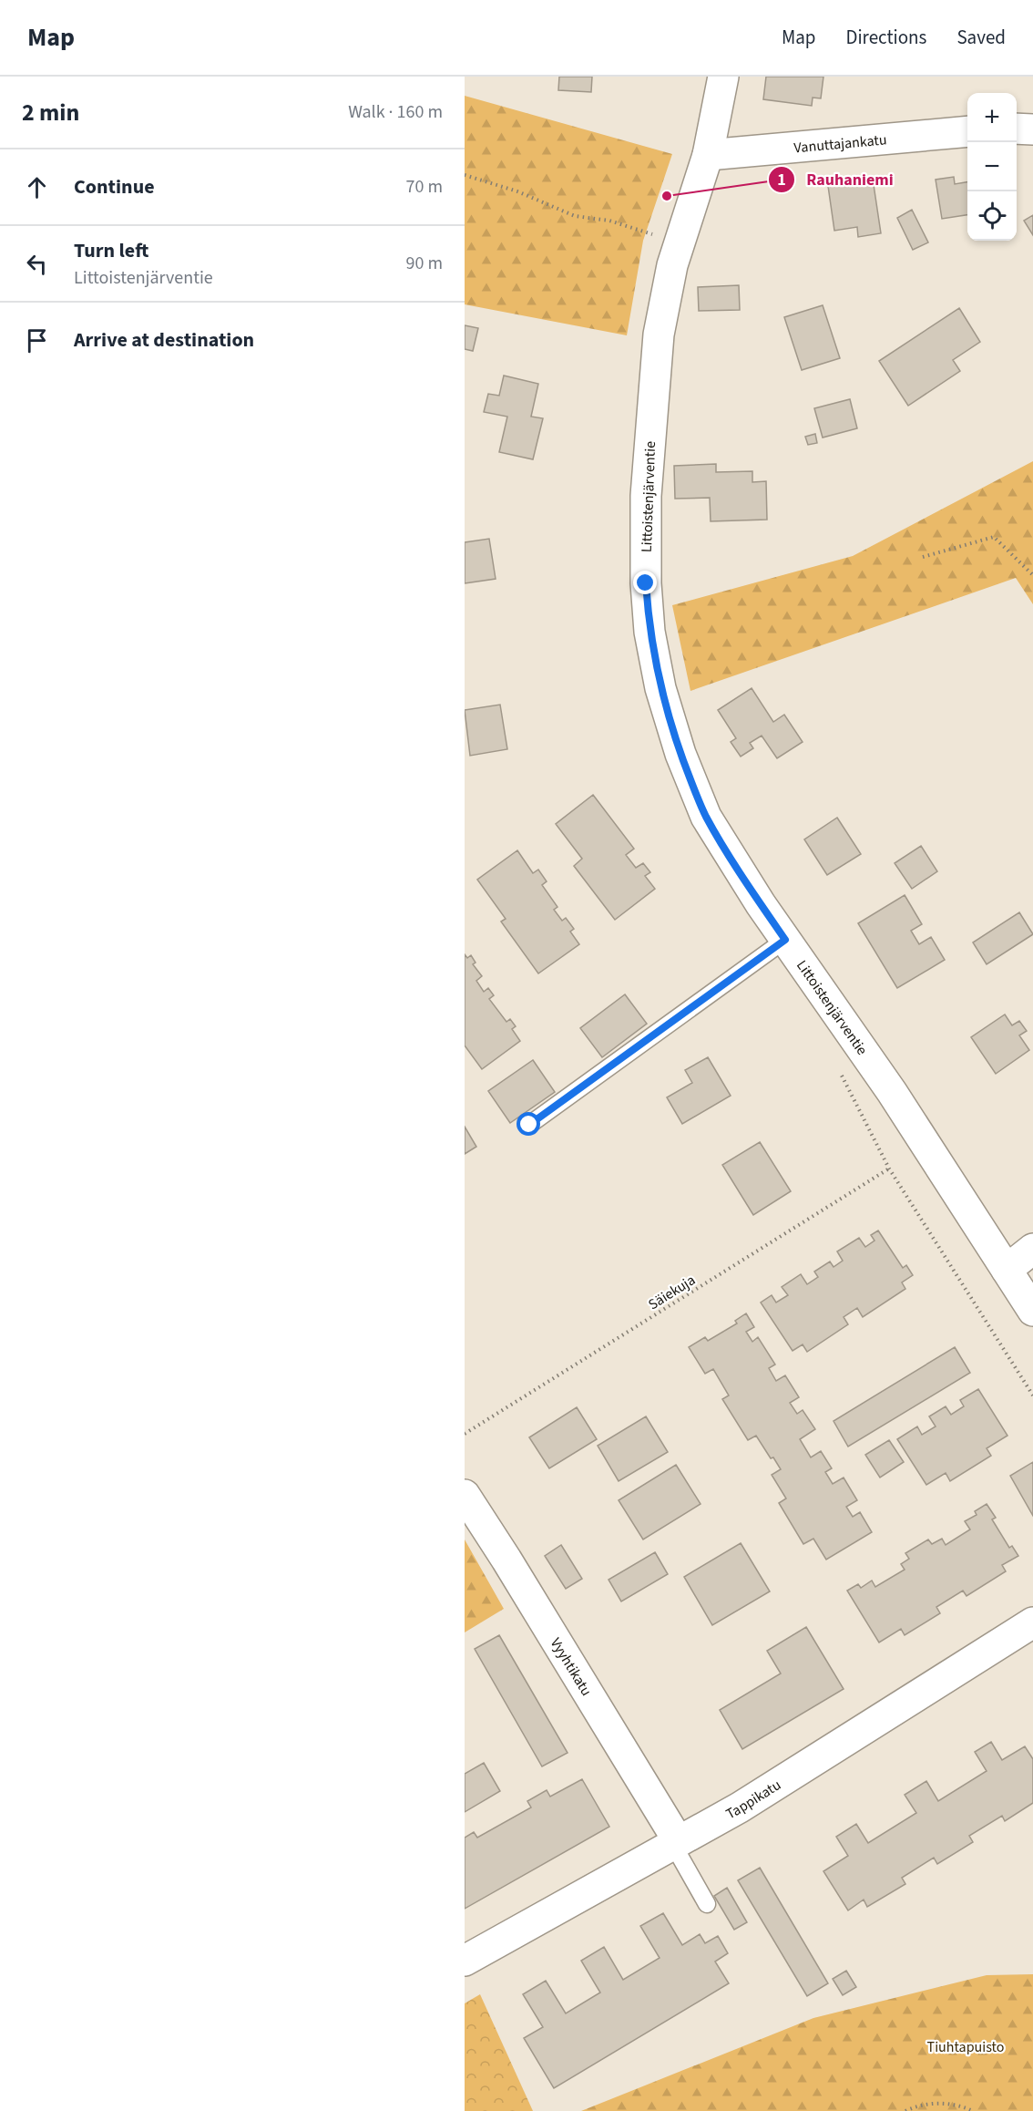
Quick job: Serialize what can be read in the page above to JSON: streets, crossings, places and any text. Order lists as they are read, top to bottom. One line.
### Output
{"streets":{"street":["Vanuttajankatu","Littoistenjärventie","Vyyhtikatu","Tappikatu"],"path":["Säiekuja"]},"crossings":[["Vanuttajankatu","Littoistenjärventie"],["Vyyhtikatu","Tappikatu"]],"parks":["Tiuhtapuisto"],"places":["Rauhaniemi"],"page":{"header":"Map","nav":["Map","Directions","Saved"],"heading":["2 min","Walk · 160 m"],"map_buttons":["+","−"],"list":[["Continue","70 m"],["Turn left","Littoistenjärventie","90 m"],"Arrive at destination"]}}
